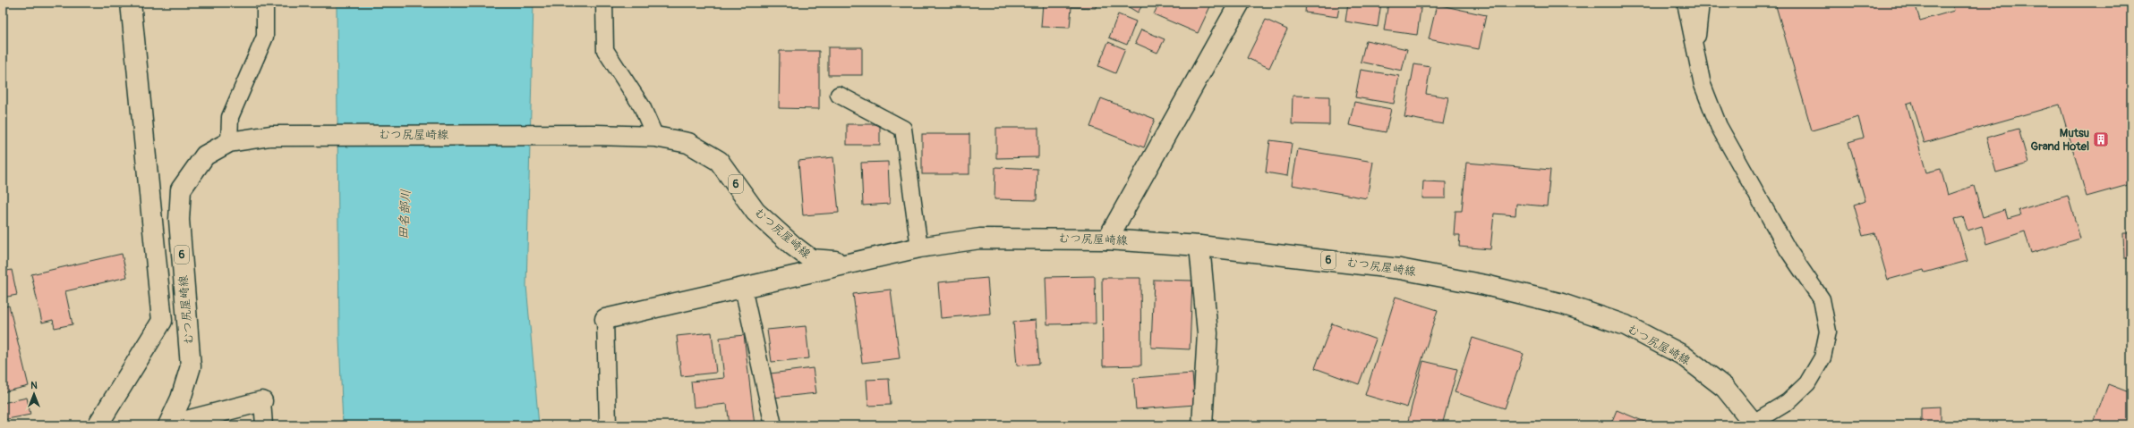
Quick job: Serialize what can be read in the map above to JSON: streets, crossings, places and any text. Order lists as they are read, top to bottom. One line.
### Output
{"streets":{"main road":["むつ尻屋崎線","6"]},"water":["田名部川"],"places":{"building":["Mutsu Grand Hotel"]},"north":"top"}
